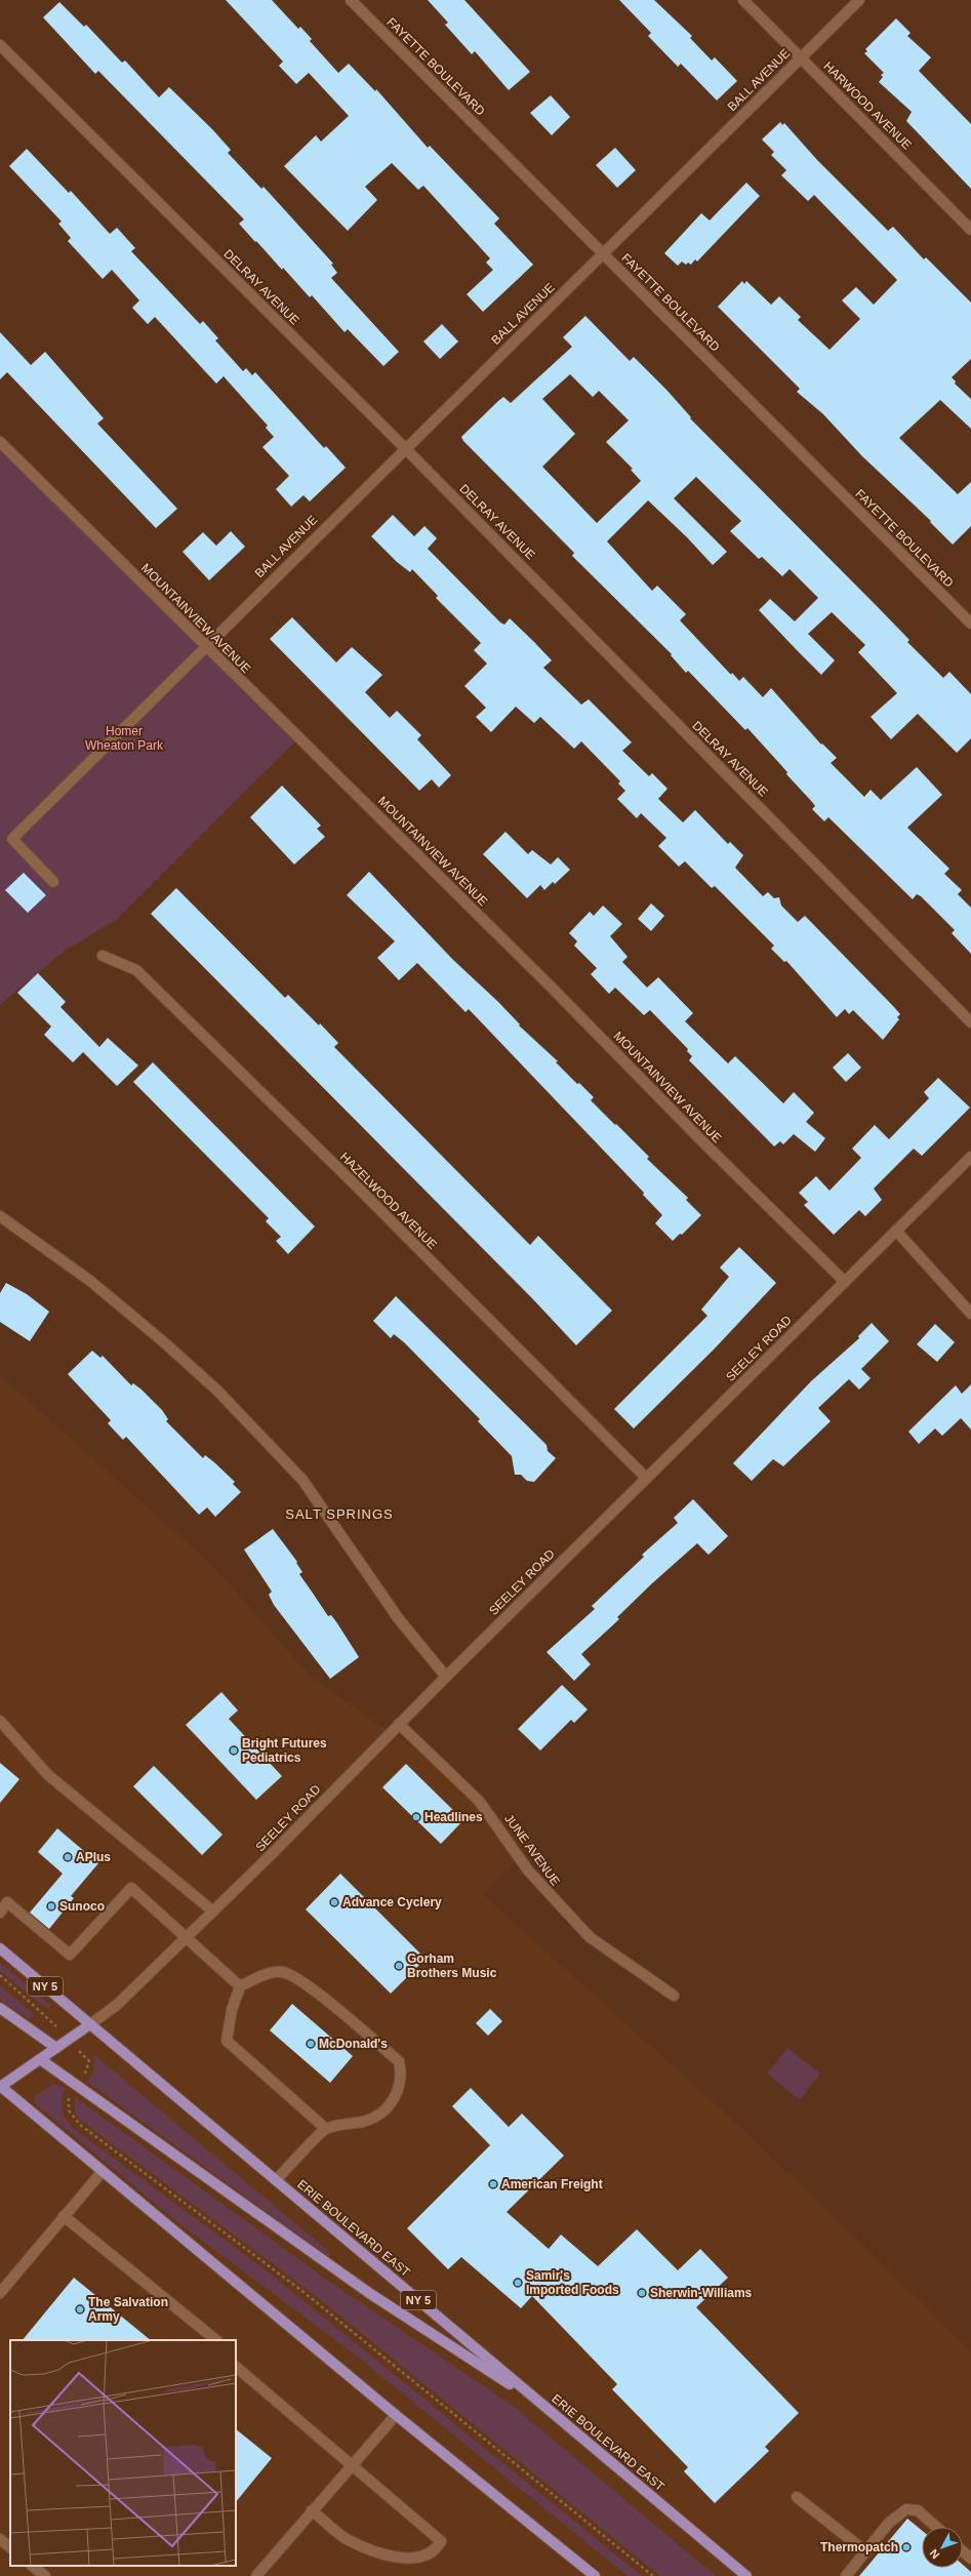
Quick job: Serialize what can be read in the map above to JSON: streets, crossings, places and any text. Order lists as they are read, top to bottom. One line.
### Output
{"streets":{"main road":["NY 5","ERIE BOULEVARD EAST"],"street":["FAYETTE BOULEVARD","BALL AVENUE","HARWOOD AVENUE","DELRAY AVENUE","MOUNTAINVIEW AVENUE","HAZELWOOD AVENUE","SEELEY ROAD","JUNE AVENUE"]},"crossings":[["FAYETTE BOULEVARD","BALL AVENUE"],["BALL AVENUE","HARWOOD AVENUE"],["BALL AVENUE","DELRAY AVENUE"],["BALL AVENUE","MOUNTAINVIEW AVENUE"],["MOUNTAINVIEW AVENUE","SEELEY ROAD"],["HAZELWOOD AVENUE","SEELEY ROAD"],["SEELEY ROAD","JUNE AVENUE"],["SEELEY ROAD","ERIE BOULEVARD EAST"]],"districts":["SALT SPRINGS"],"parks":["Homer Wheaton Park"],"places":["Bright Futures Pediatrics","Headlines","APlus","Advance Cyclery","Sunoco","Gorham Brothers Music","McDonald's","American Freight","Samir's Imported Foods","Sherwin-Williams","The Salvation Army","Thermopatch"],"north":"bottom left"}
